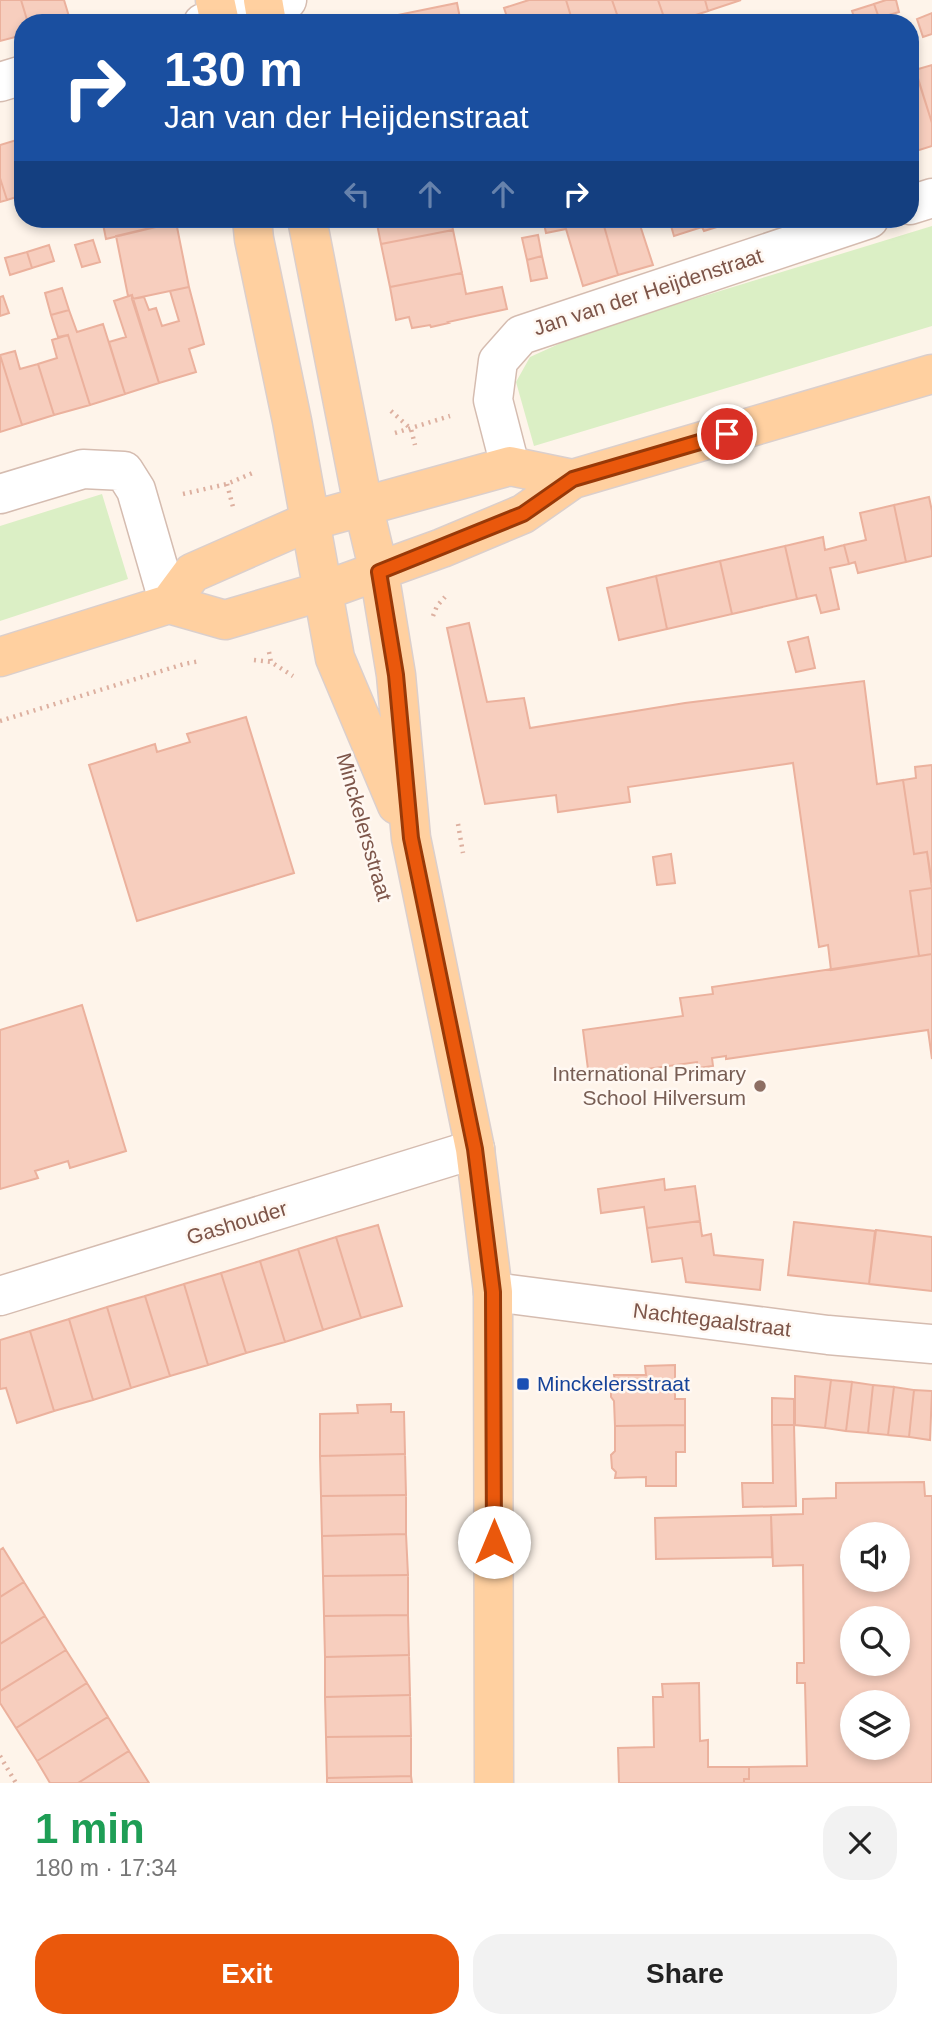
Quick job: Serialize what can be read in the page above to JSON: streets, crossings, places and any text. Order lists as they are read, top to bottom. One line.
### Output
{"streets":{"main road":["Minckelersstraat"],"street":["Jan van der Heijdenstraat","Gashouder","Nachtegaalstraat"]},"crossings":[["Minckelersstraat","Gashouder"],["Minckelersstraat","Nachtegaalstraat"]],"places":{"other":["International Primary School Hilversum"],"transit":["Minckelersstraat"]},"page":{"turn":["130 m","Jan van der Heijdenstraat"],"heading":["1 min","180 m · 17:34"],"buttons":["Exit","Share"]}}
